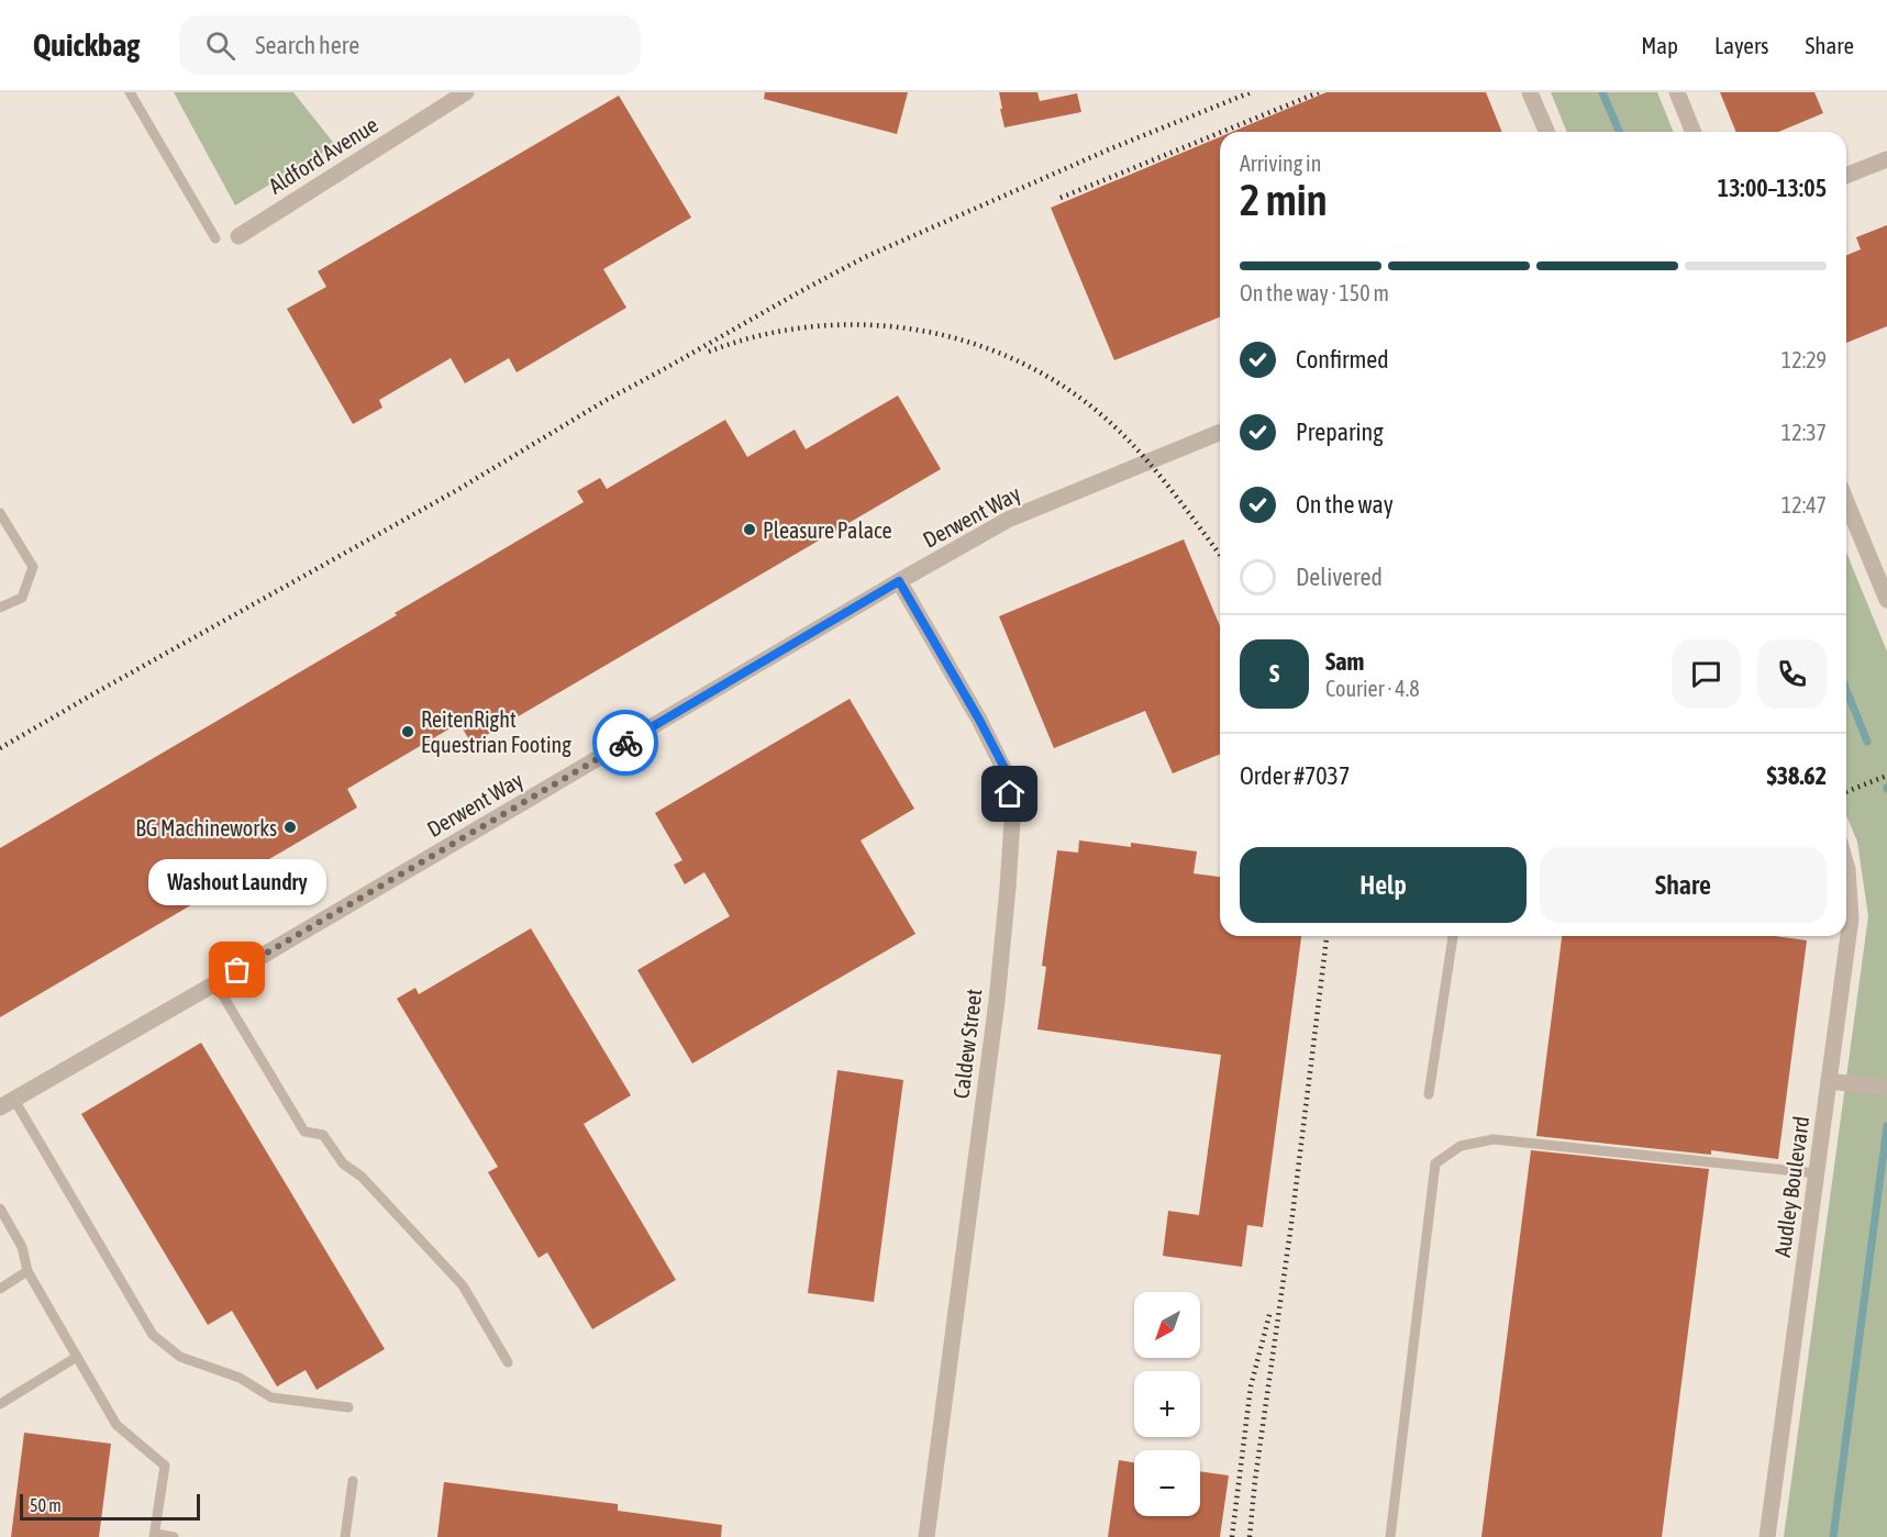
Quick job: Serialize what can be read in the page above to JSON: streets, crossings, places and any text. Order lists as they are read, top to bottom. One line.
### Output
{"streets":{"street":["Aldford Avenue","Derwent Way","Caldew Street","Audley Boulevard"]},"crossings":[["Derwent Way","Caldew Street"]],"places":["Pleasure Palace","ReitenRight Equestrian Footing","BG Machineworks","Washout Laundry"],"scale_bar":"50 m","north":"bottom left","page":{"header":"Quickbag","search":"Search here","nav":["Map","Layers","Share"],"heading":["2 min","Arriving in","13:00–13:05"],"panel":["Sam","Courier · 4.8","Order #7037","$38.62"],"bar":"On the way · 150 m","list":[["Confirmed","12:29"],["Preparing","12:37"],["On the way","12:47"],"Delivered"],"round":"S","buttons":["Help","Share"],"bubble":"Washout Laundry","map_buttons":["+","−"],"scale":"50 m"}}
